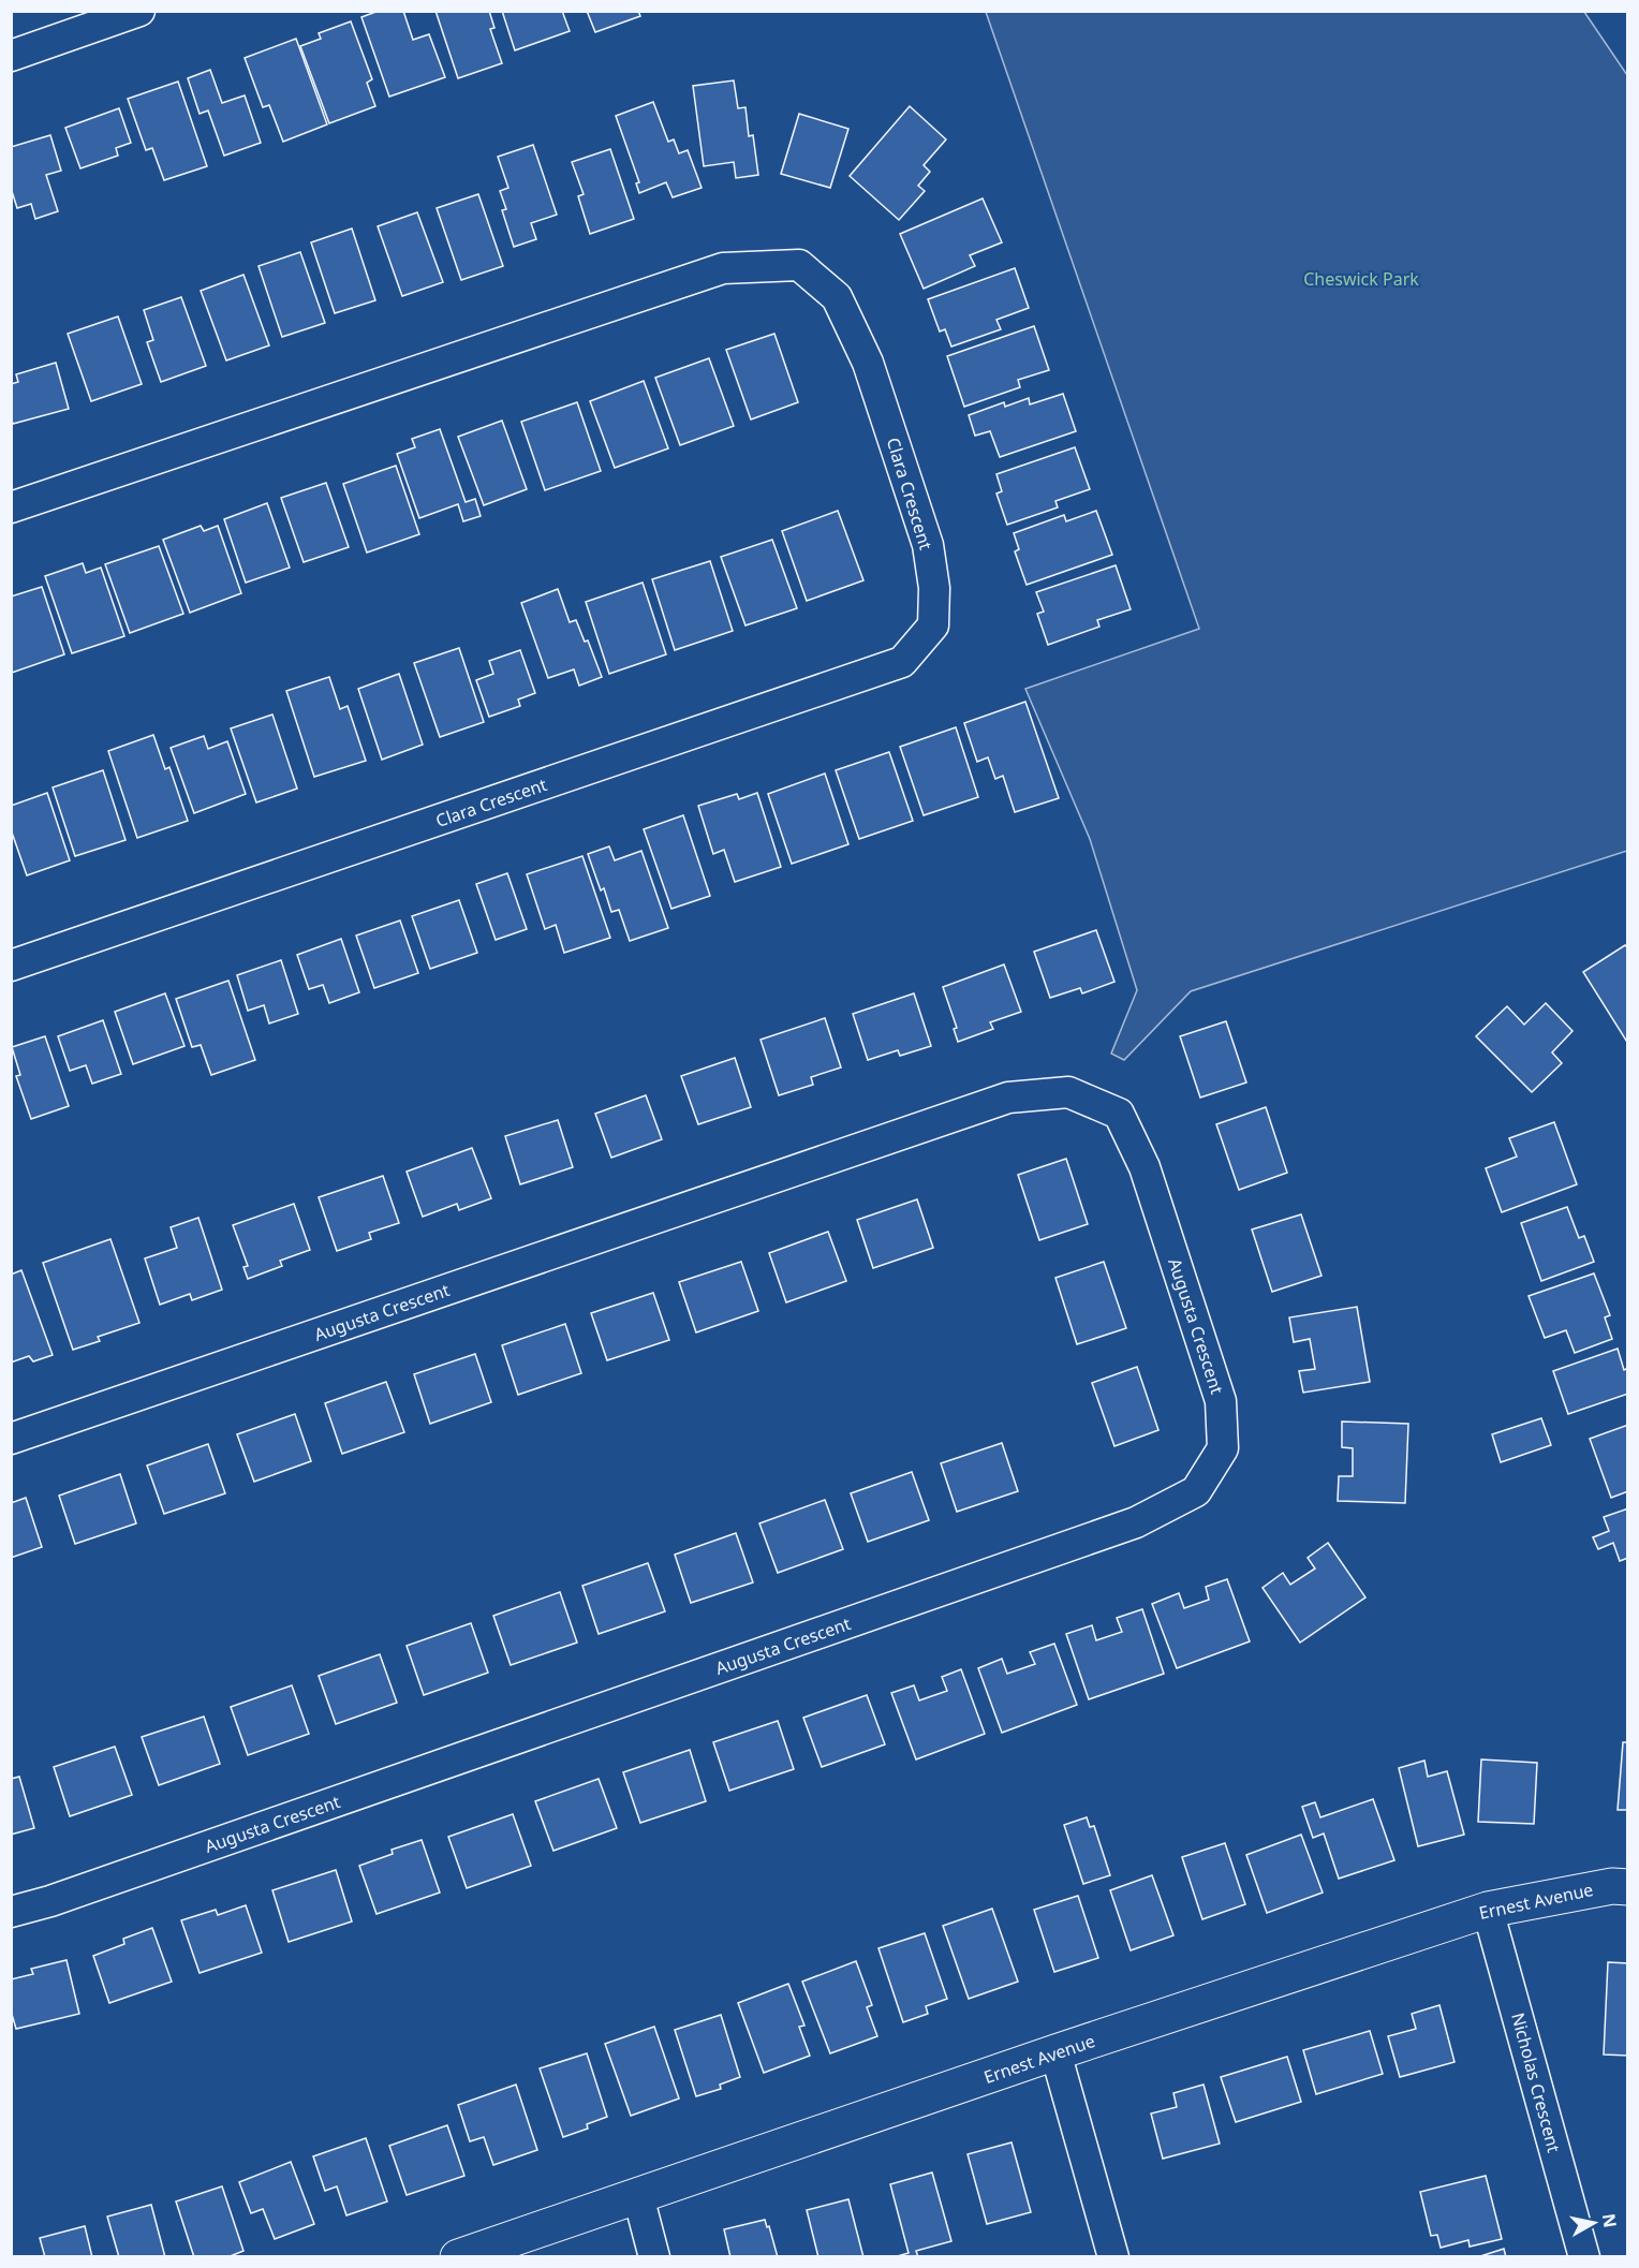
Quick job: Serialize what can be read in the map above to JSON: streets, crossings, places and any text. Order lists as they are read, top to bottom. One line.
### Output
{"streets":{"street":["Clara Crescent","Augusta Crescent","Ernest Avenue","Nicholas Crescent"]},"crossings":[["Ernest Avenue","Nicholas Crescent"]],"parks":["Cheswick Park"],"north":"right"}
